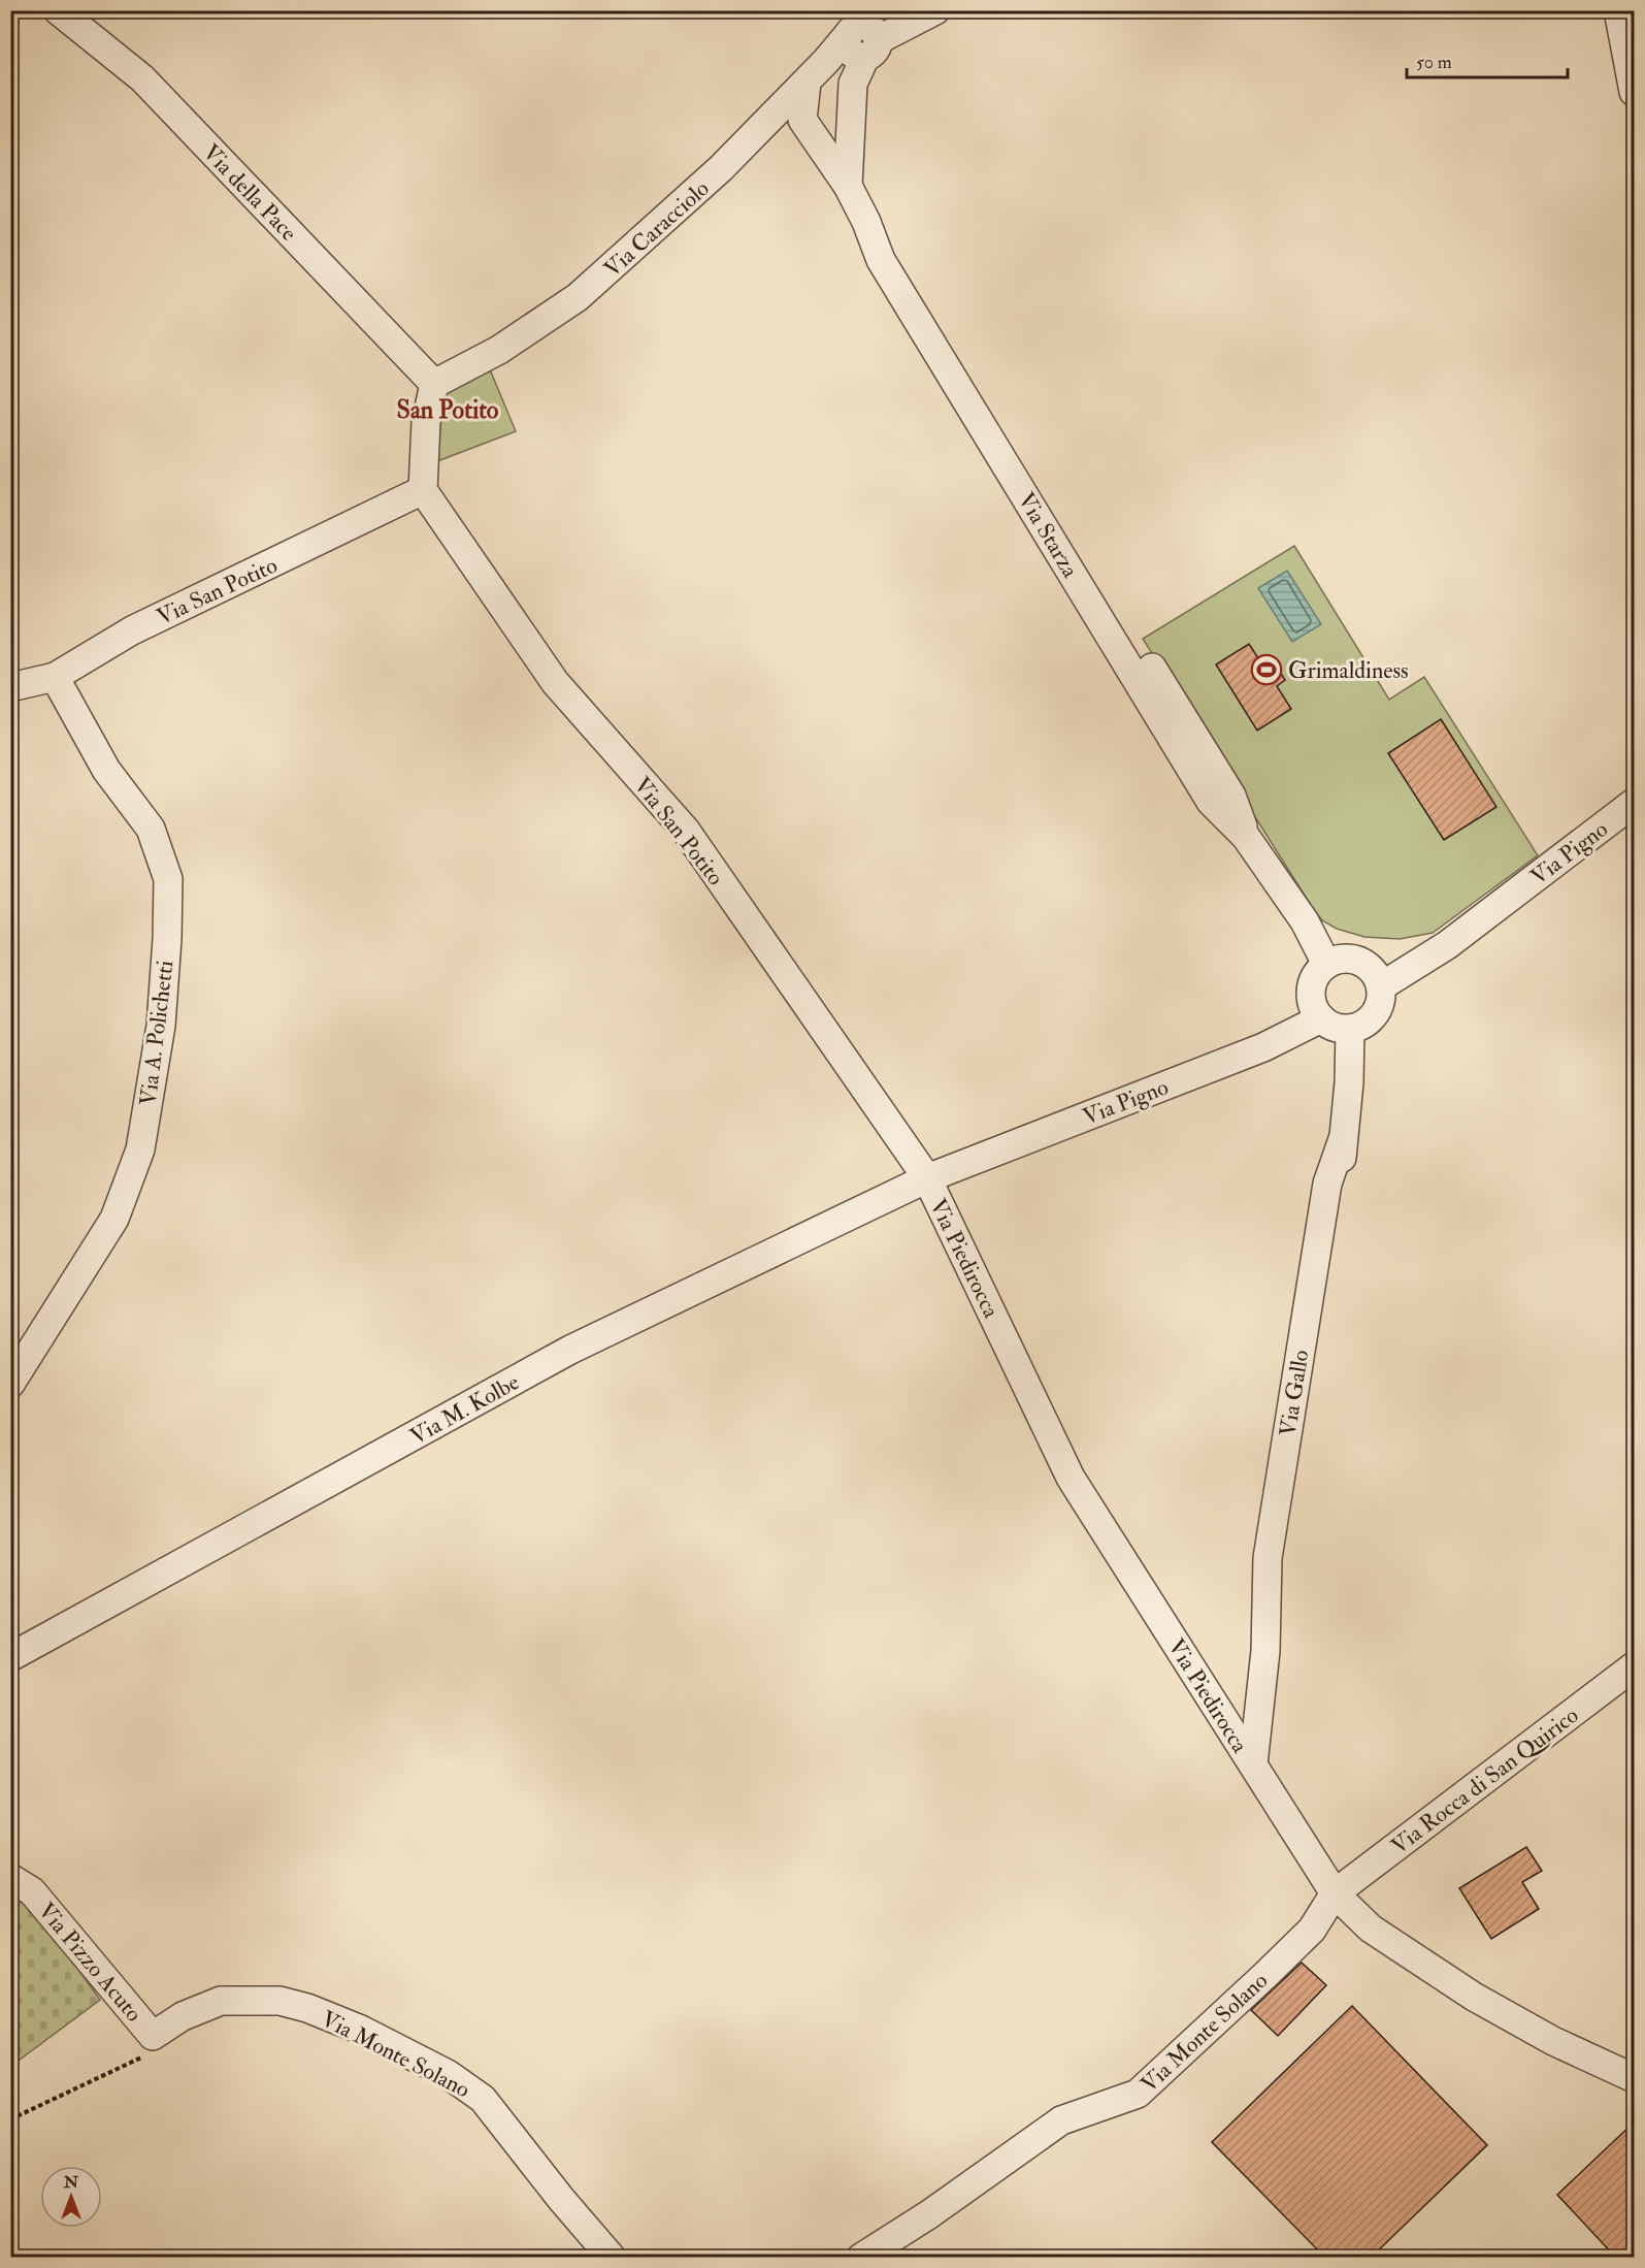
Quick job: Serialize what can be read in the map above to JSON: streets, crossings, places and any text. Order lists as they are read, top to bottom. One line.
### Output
{"streets":{"street":["Via della Pace","Via Caracciolo","Via Starza","Via San Potito","Via Pigno","Via A. Polichetti","Via Piedirocca","Via Gallo","Via M. Kolbe","Via Rocca di San Quirico","Via Pizzo Acuto","Via Monte Solano"]},"crossings":[["Via della Pace","Via Caracciolo"],["Via Caracciolo","Via Starza"],["Via Starza","Via Pigno"],["Via Starza","Via Gallo"],["Via San Potito","Via Pigno"],["Via San Potito","Via A. Polichetti"],["Via San Potito","Via Piedirocca"],["Via San Potito","Via M. Kolbe"],["Via Pigno","Via Piedirocca"],["Via Pigno","Via Gallo"],["Via Pigno","Via M. Kolbe"],["Via Piedirocca","Via Gallo"],["Via Piedirocca","Via M. Kolbe"],["Via Piedirocca","Via Rocca di San Quirico"],["Via Piedirocca","Via Monte Solano"],["Via Rocca di San Quirico","Via Monte Solano"],["Via Pizzo Acuto","Via Monte Solano"]],"districts":["San Potito"],"places":{"sports":["Grimaldiness"]},"scale_bar":"50 m","north":"top"}
